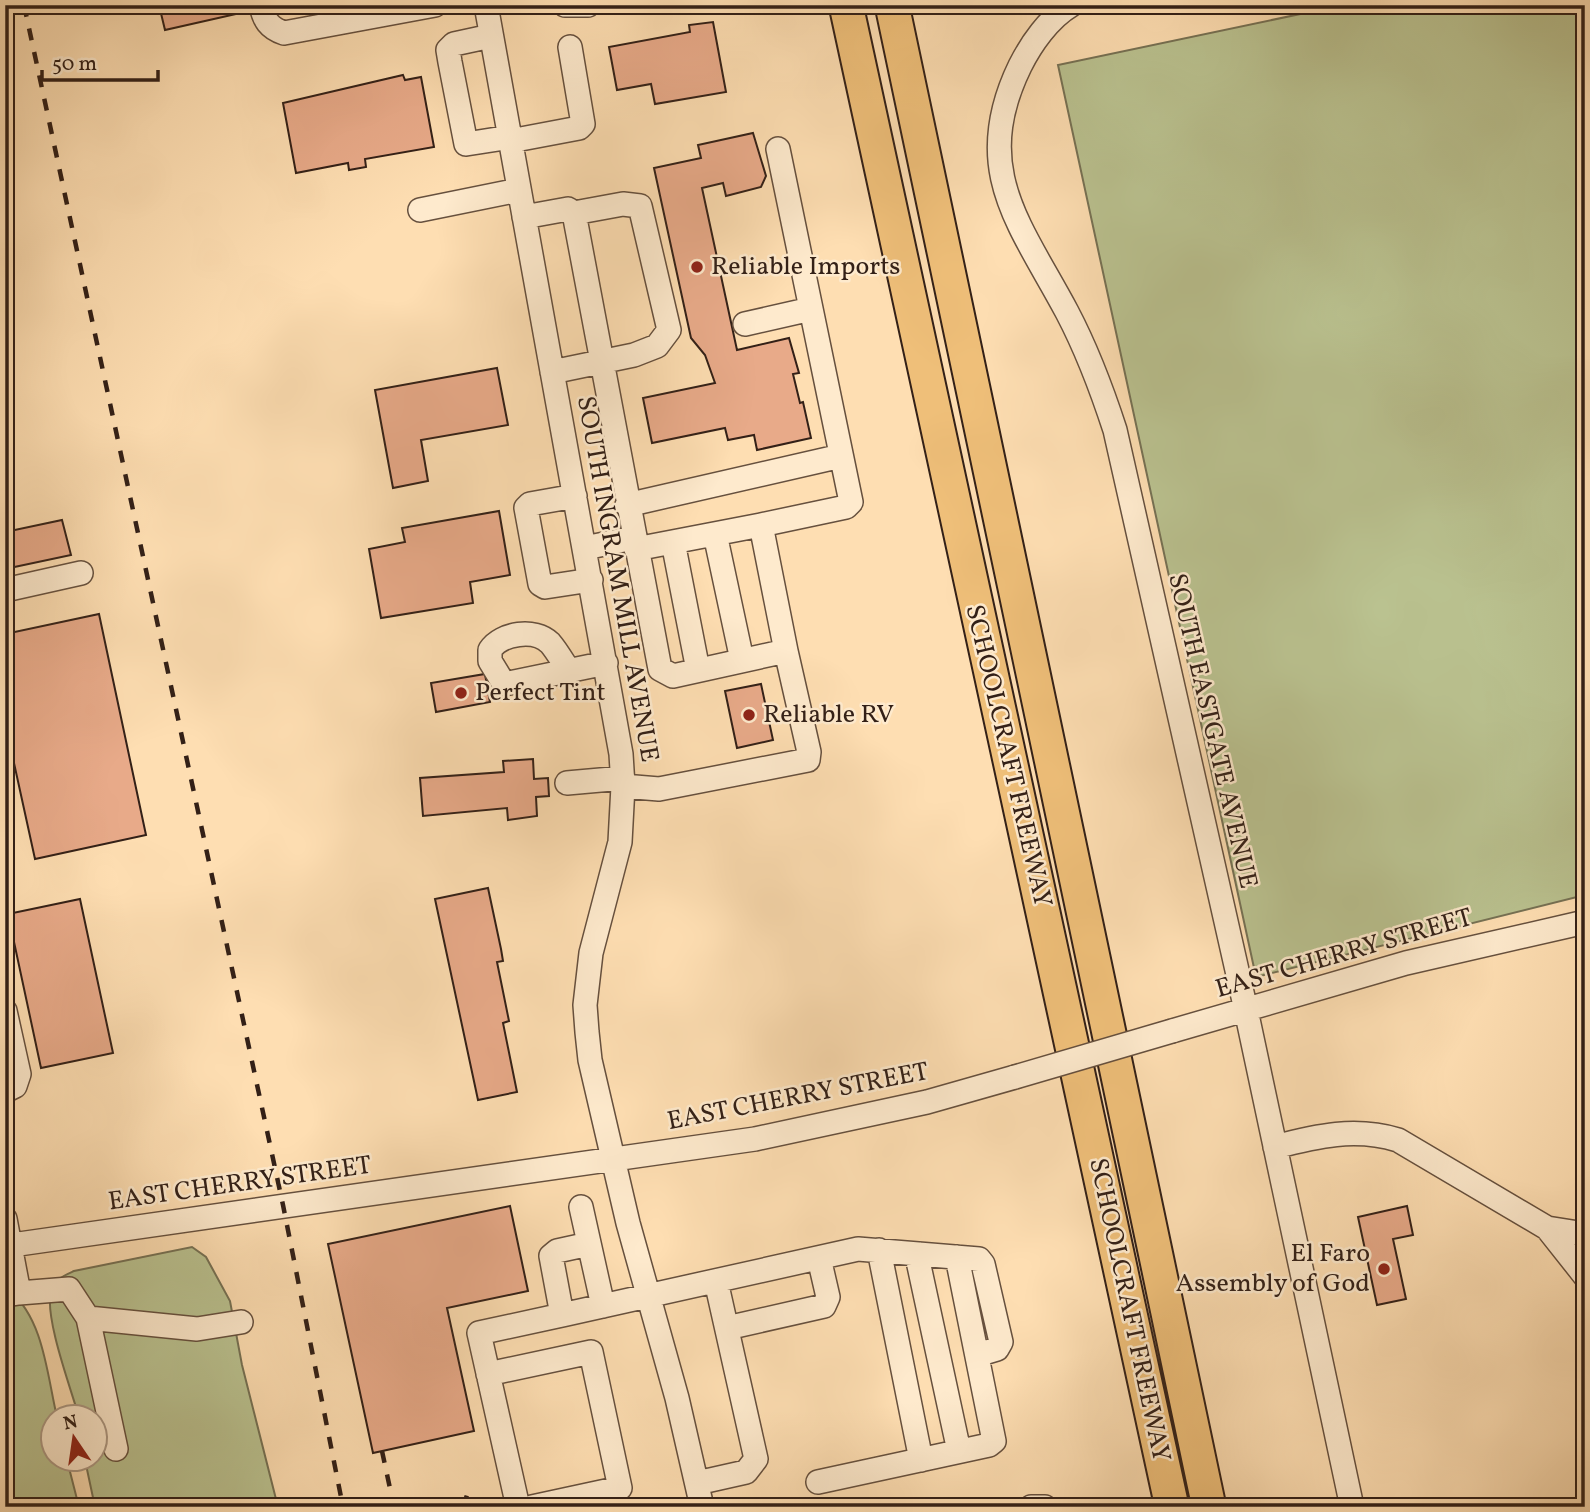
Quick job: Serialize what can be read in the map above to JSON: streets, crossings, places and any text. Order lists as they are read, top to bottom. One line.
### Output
{"streets":{"highway":["SCHOOLCRAFT FREEWAY"],"street":["SOUTH INGRAM MILL AVENUE","SOUTH EASTGATE AVENUE","EAST CHERRY STREET"]},"crossings":[["SOUTH INGRAM MILL AVENUE","EAST CHERRY STREET"],["SOUTH EASTGATE AVENUE","EAST CHERRY STREET"]],"places":["Reliable Imports","Perfect Tint","Reliable RV","El Faro Assembly of God"],"scale_bar":"50 m","north":"top"}
